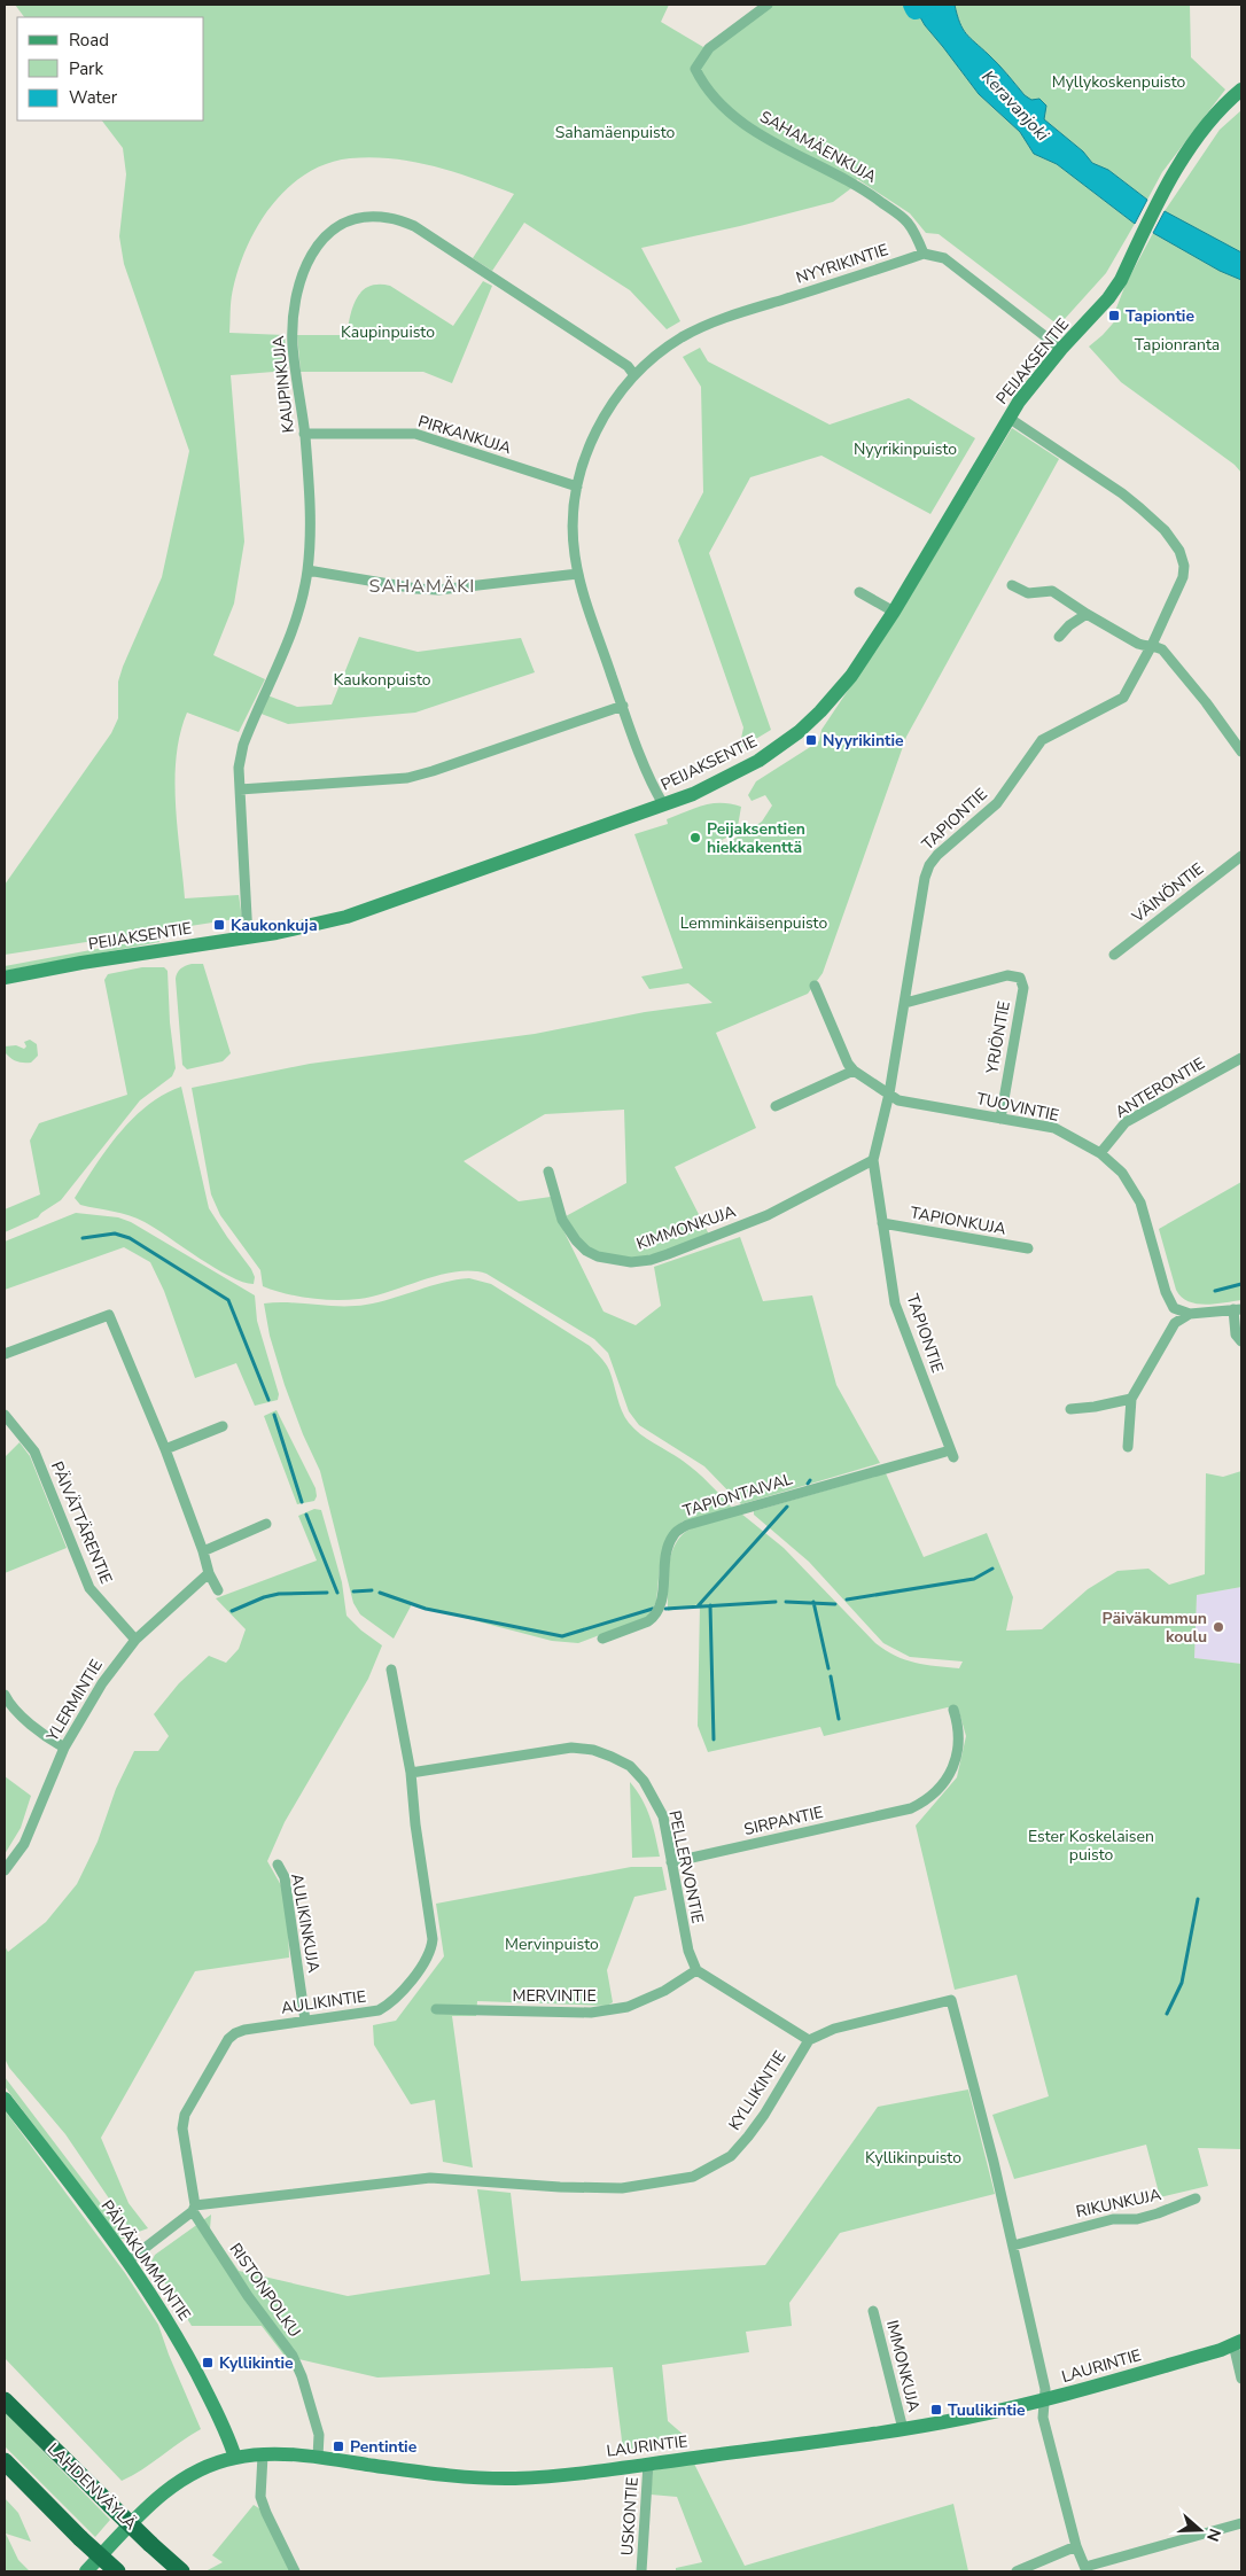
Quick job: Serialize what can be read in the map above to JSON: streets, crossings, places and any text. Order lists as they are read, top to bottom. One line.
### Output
{"streets":{"highway":["LAHDENVÄYLÄ"],"street":["SAHAMÄENKUJA","NYYRIKINTIE","PEIJAKSENTIE","KAUPINKUJA","PIRKANKUJA","TAPIONTIE","VÄINÖNTIE","YRJÖNTIE","ANTERONTIE","TUOVINTIE","TAPIONKUJA","KIMMONKUJA","TAPIONTAIVAL","PÄIVÄTTÄRENTIE","YLERMINTIE","SIRPANTIE","PELLERVONTIE","AULIKINKUJA","MERVINTIE","AULIKINTIE","KYLLIKINTIE","RIKUNKUJA","PÄIVÄKUMMUNTIE","RISTONPOLKU","IMMONKUJA","LAURINTIE","USKONTIE"]},"crossings":[["SAHAMÄENKUJA","NYYRIKINTIE"],["NYYRIKINTIE","PEIJAKSENTIE"],["NYYRIKINTIE","KAUPINKUJA"],["NYYRIKINTIE","PIRKANKUJA"],["PEIJAKSENTIE","TAPIONTIE"],["KAUPINKUJA","PIRKANKUJA"],["TAPIONTIE","YRJÖNTIE"],["TAPIONTIE","TUOVINTIE"],["TAPIONTIE","TAPIONKUJA"],["TAPIONTIE","KIMMONKUJA"],["TAPIONTIE","TAPIONTAIVAL"],["YRJÖNTIE","TUOVINTIE"],["ANTERONTIE","TUOVINTIE"],["PÄIVÄTTÄRENTIE","YLERMINTIE"],["SIRPANTIE","PELLERVONTIE"],["PELLERVONTIE","MERVINTIE"],["PELLERVONTIE","AULIKINTIE"],["AULIKINKUJA","AULIKINTIE"],["AULIKINTIE","KYLLIKINTIE"],["AULIKINTIE","RISTONPOLKU"],["KYLLIKINTIE","RISTONPOLKU"],["PÄIVÄKUMMUNTIE","LAURINTIE"],["RISTONPOLKU","LAURINTIE"],["IMMONKUJA","LAURINTIE"],["LAURINTIE","USKONTIE"]],"districts":["SAHAMÄKI"],"water":["Keravanjoki"],"parks":["Myllykoskenpuisto","Sahamäenpuisto","Kaupinpuisto","Tapionranta","Nyyrikinpuisto","Kaukonpuisto","Lemminkäisenpuisto","Ester Koskelaisen puisto","Mervinpuisto","Kyllikinpuisto"],"places":{"transit":["Tapiontie","Nyyrikintie","Kaukonkuja","Kyllikintie","Tuulikintie","Pentintie"],"other":["Peijaksentien hiekkakenttä","Päiväkummun koulu"]},"legend":["Road","Park","Water"],"north":"right"}
